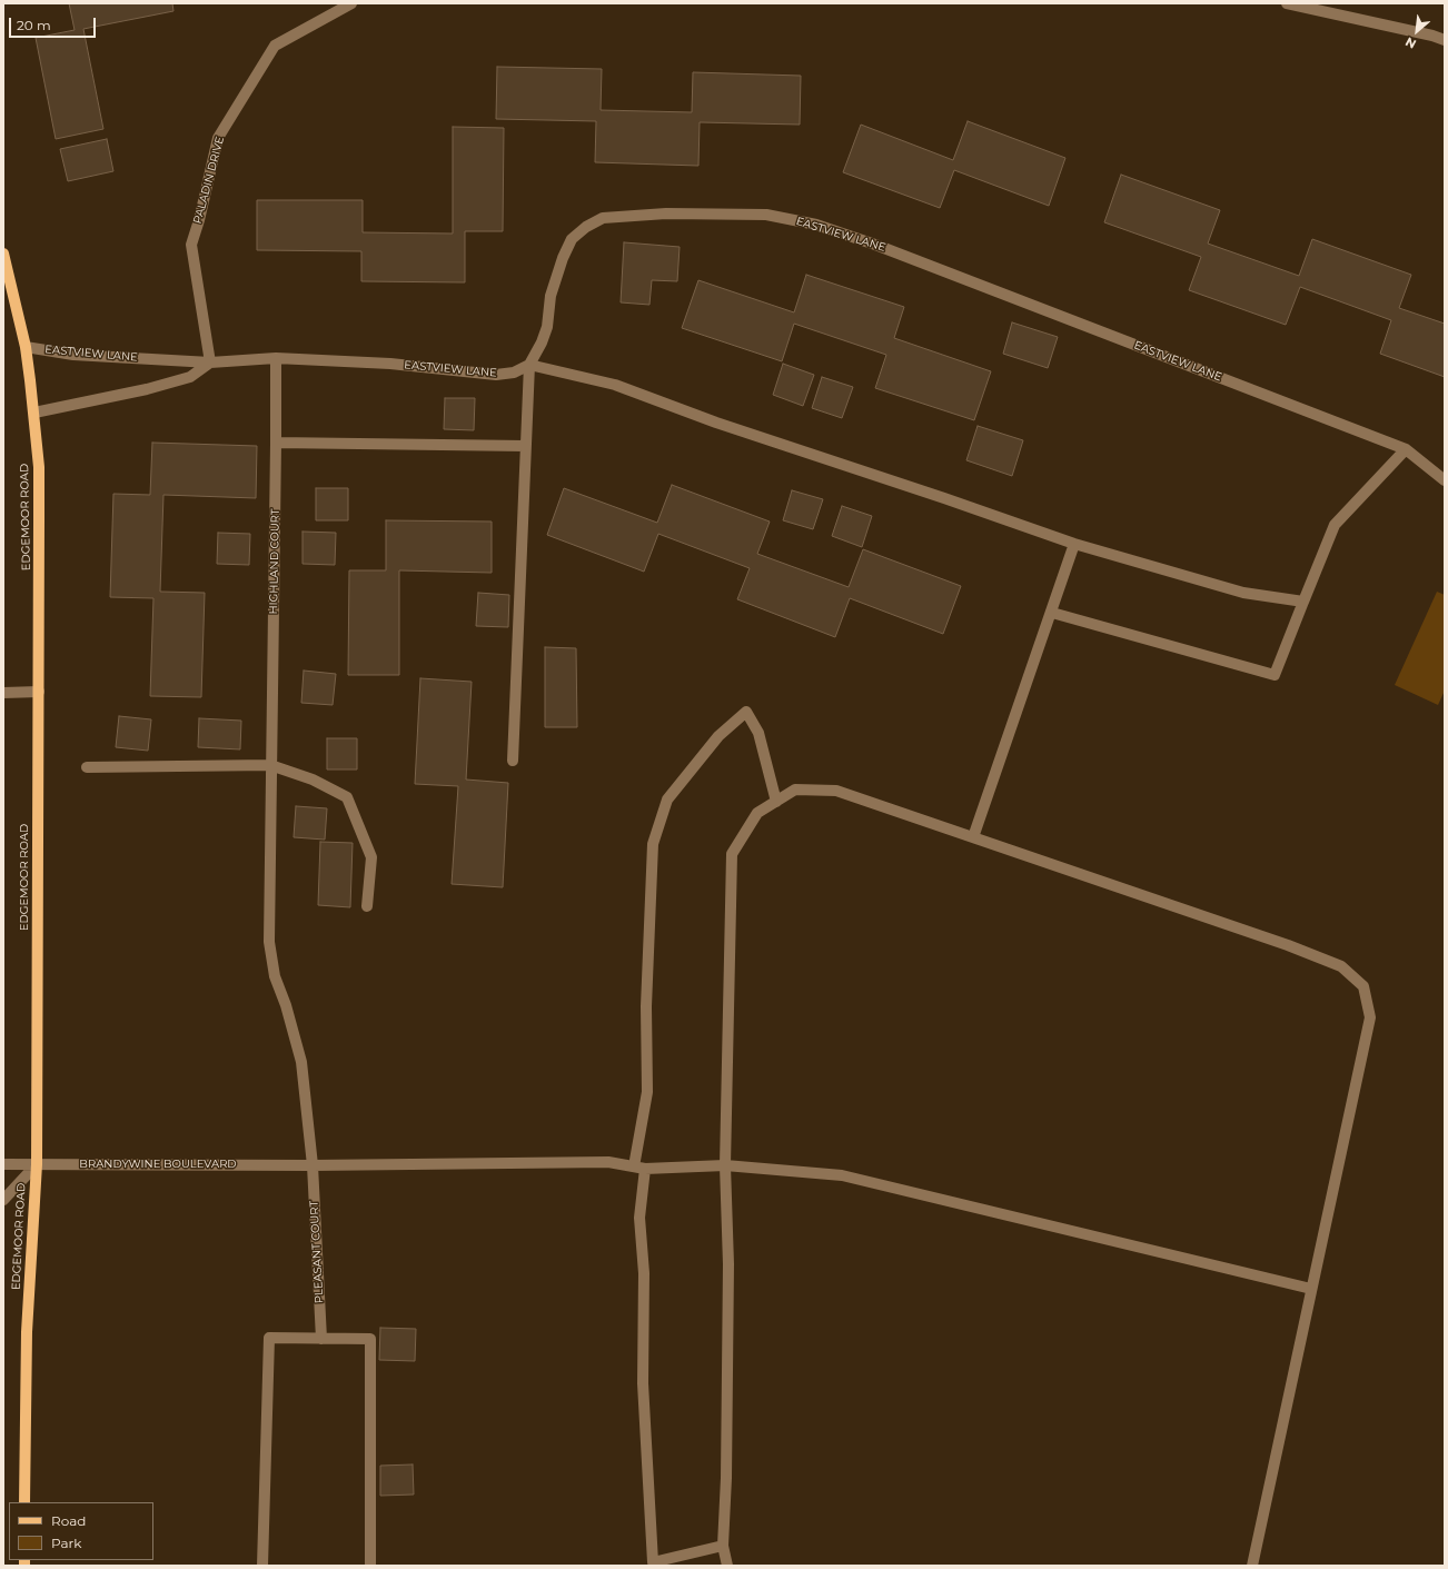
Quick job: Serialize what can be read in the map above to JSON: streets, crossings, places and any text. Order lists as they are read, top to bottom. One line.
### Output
{"streets":{"main road":["EDGEMOOR ROAD"],"street":["PALADIN DRIVE","EASTVIEW LANE","HIGHLAND COURT","BRANDYWINE BOULEVARD","PLEASANT COURT"]},"crossings":[["PALADIN DRIVE","EASTVIEW LANE"],["EASTVIEW LANE","EDGEMOOR ROAD"],["EASTVIEW LANE","HIGHLAND COURT"],["EDGEMOOR ROAD","BRANDYWINE BOULEVARD"],["HIGHLAND COURT","BRANDYWINE BOULEVARD"],["HIGHLAND COURT","PLEASANT COURT"],["BRANDYWINE BOULEVARD","PLEASANT COURT"]],"legend":["Road","Park"],"scale_bar":"20 m","north":"bottom left"}
